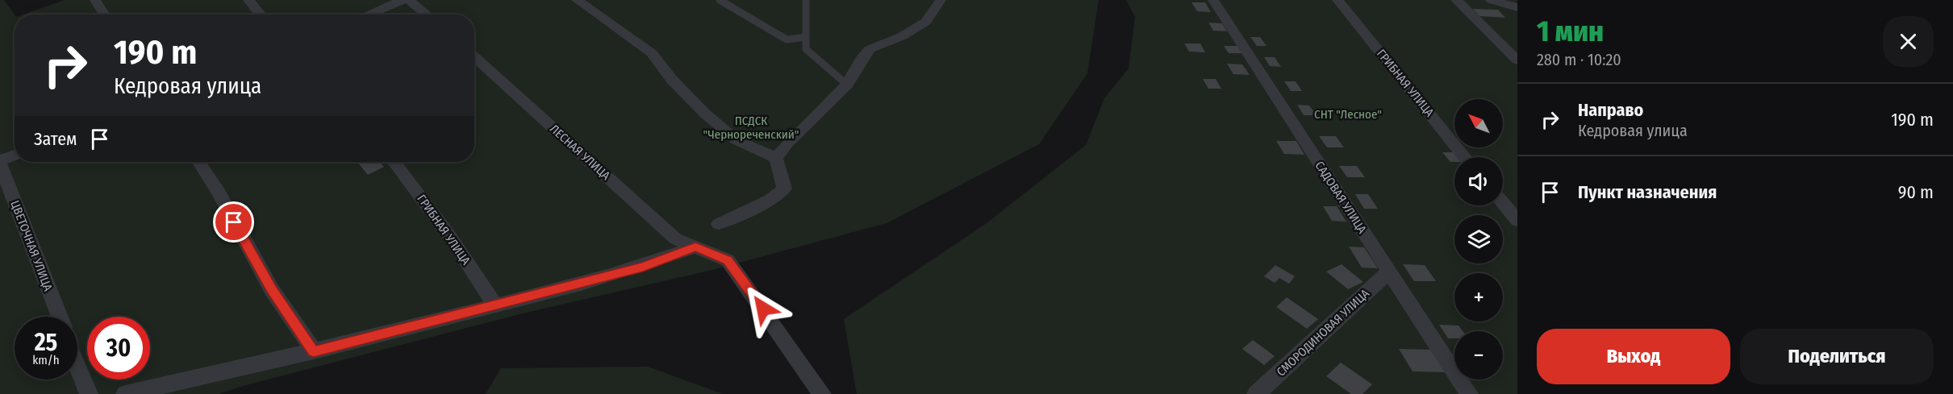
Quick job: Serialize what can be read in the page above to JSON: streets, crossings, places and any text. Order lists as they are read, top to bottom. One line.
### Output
{"streets":{"street":["ГРИБНАЯ УЛИЦА","ЛЕСНАЯ УЛИЦА","САДОВАЯ УЛИЦА","ЦВЕТОЧНАЯ УЛИЦА","СМОРОДИНОВАЯ УЛИЦА"]},"crossings":[["САДОВАЯ УЛИЦА","СМОРОДИНОВАЯ УЛИЦА"]],"parks":["СНТ \"Лесное\"","ПСДСК \"Чернореченский\""],"north":"top left","page":{"heading":["1 мин","280 m · 10:20"],"turn":["190 m","Кедровая улица"],"list":[{"name":"Направо","note":"Кедровая улица","value":"190 m"},{"name":"Пункт назначения","value":"90 m"}],"map_buttons":["+","−"],"then":"Затем","speed":"25 km/h","limit":"30","buttons":["Выход","Поделиться"]}}
